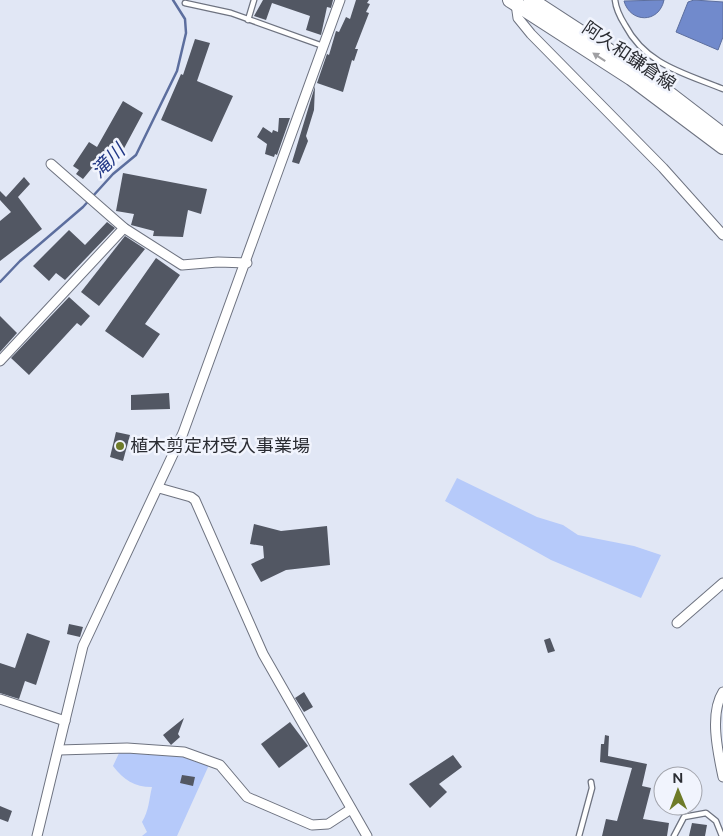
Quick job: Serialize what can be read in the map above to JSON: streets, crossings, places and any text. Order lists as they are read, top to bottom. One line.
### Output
{"streets":{"main road":["阿久和鎌倉線"]},"water":["滝川"],"places":["植木剪定材受入事業場"],"north":"top"}
